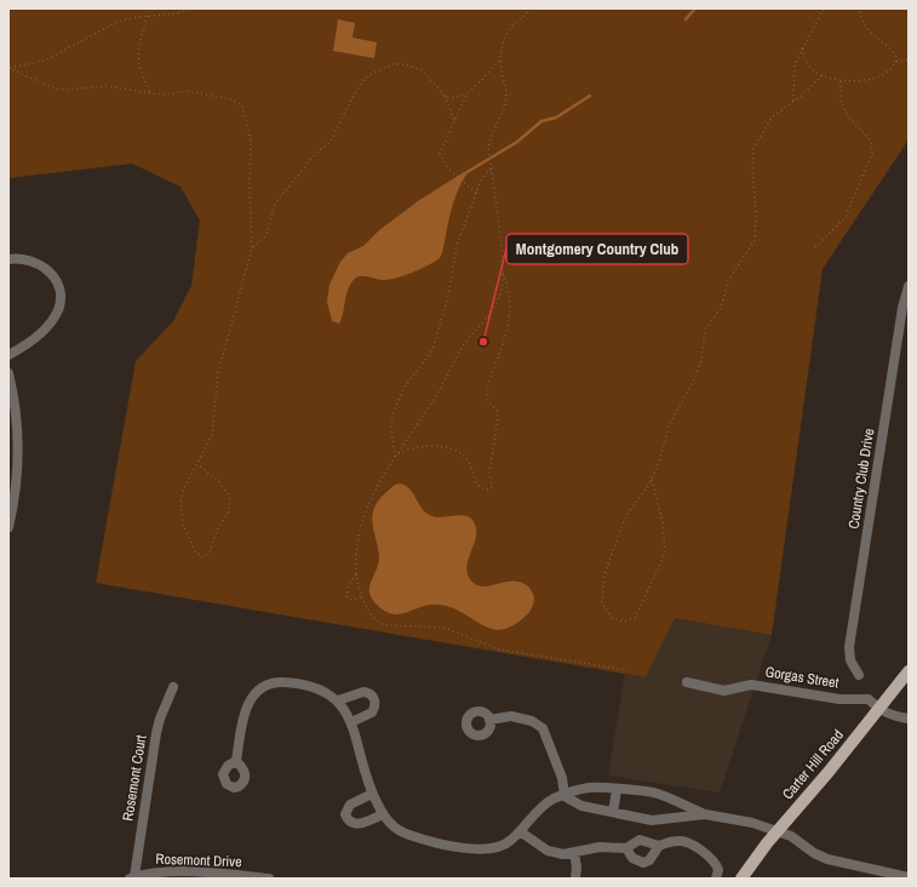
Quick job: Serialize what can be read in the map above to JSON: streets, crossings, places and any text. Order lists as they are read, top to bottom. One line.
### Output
{"streets":{"main road":["Carter Hill Road"],"street":["Country Club Drive","Gorgas Street","Rosemont Court","Rosemont Drive"]},"crossings":[["Gorgas Street","Carter Hill Road"],["Rosemont Court","Rosemont Drive"]],"places":["Montgomery Country Club"]}
